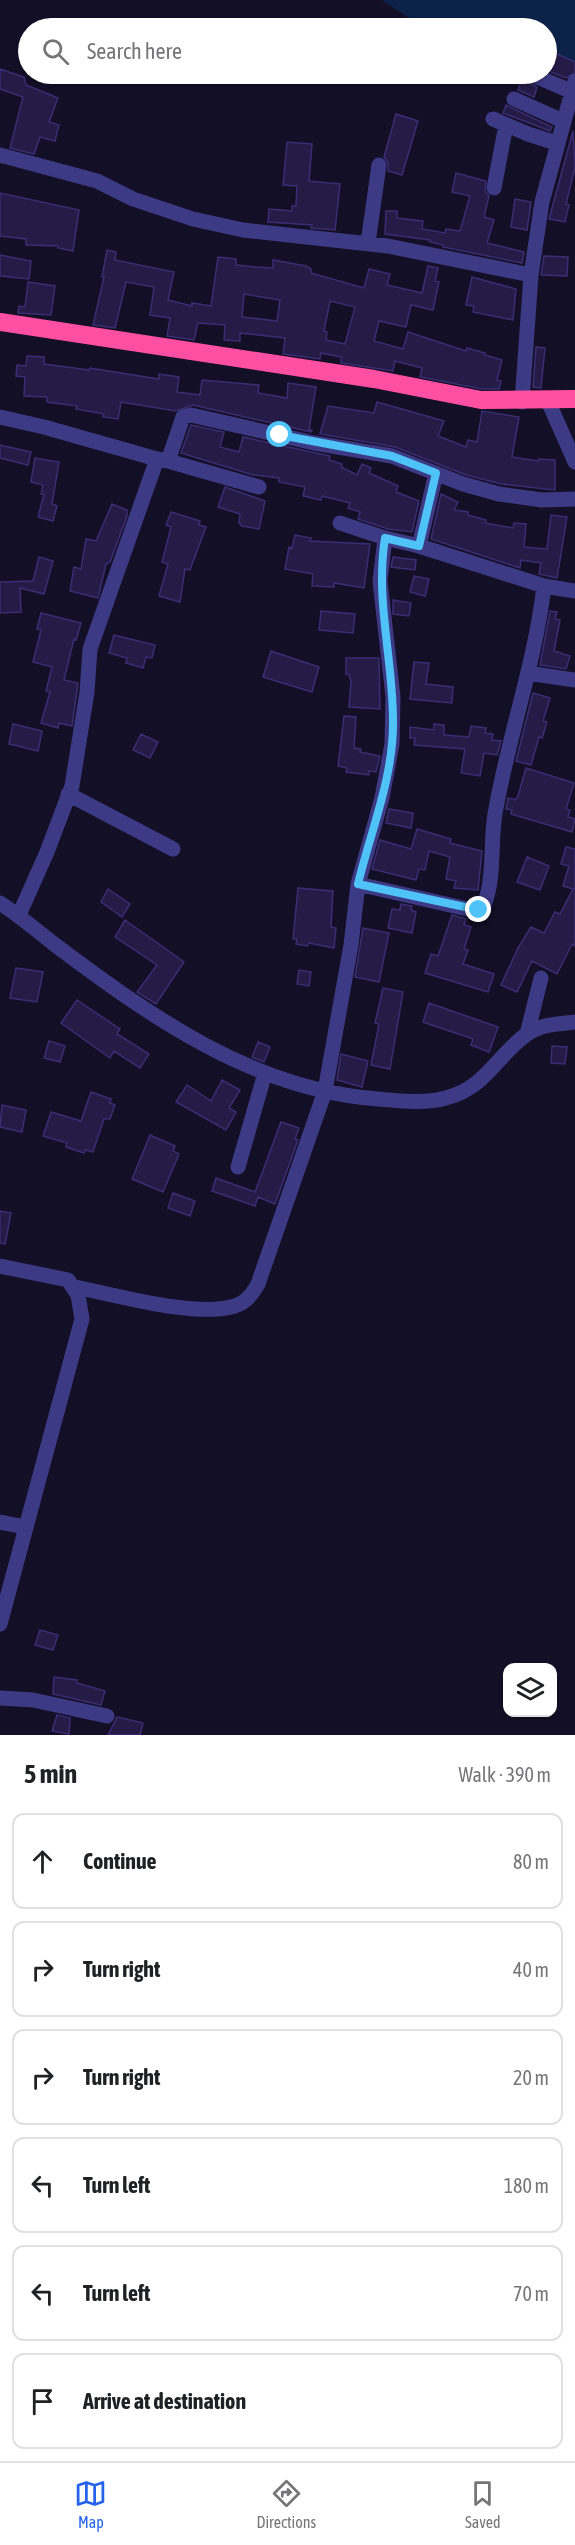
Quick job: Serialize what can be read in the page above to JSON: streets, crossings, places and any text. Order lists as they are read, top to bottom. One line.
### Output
{"page":{"search":"Search here","heading":["5 min","Walk · 390 m"],"list":[["Continue","80 m"],["Turn right","40 m"],["Turn right","20 m"],["Turn left","180 m"],["Turn left","70 m"],"Arrive at destination"],"nav":["Map","Directions","Saved"]}}
